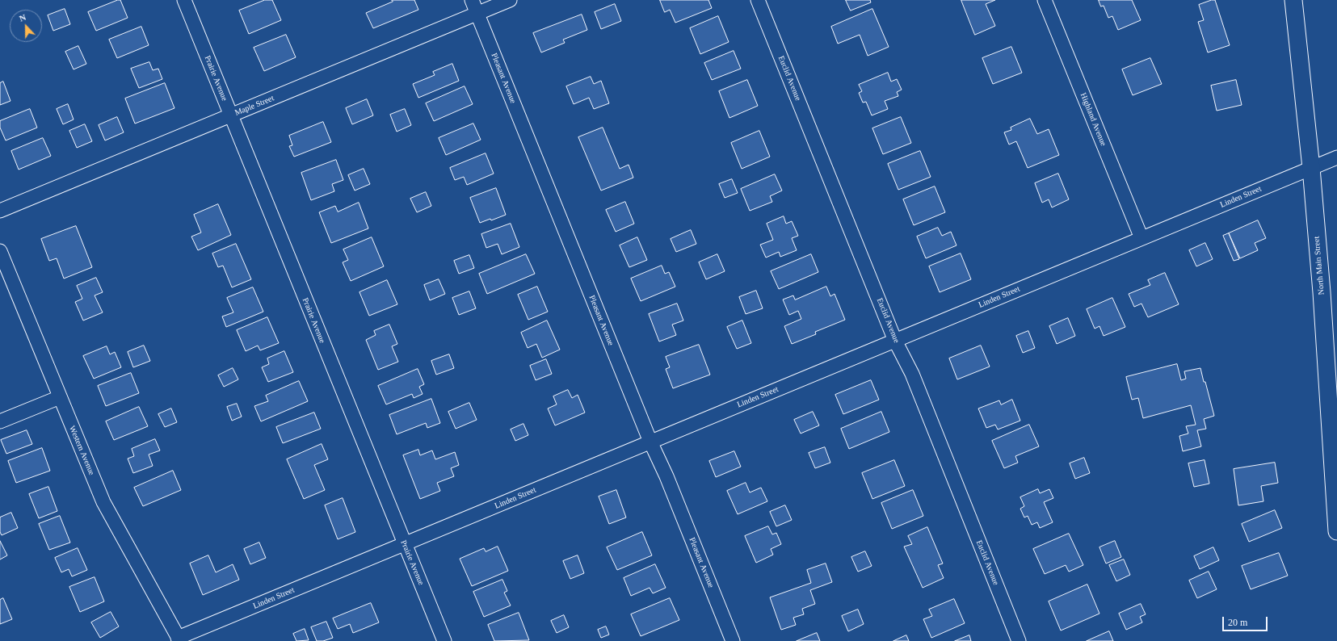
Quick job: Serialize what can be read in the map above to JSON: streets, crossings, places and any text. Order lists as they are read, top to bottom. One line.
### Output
{"streets":{"street":["Prairie Avenue","Pleasant Avenue","Euclid Avenue","Maple Street","Highland Avenue","Linden Street","North Main Street","Western Avenue"]},"crossings":[["Prairie Avenue","Maple Street"],["Prairie Avenue","Linden Street"],["Pleasant Avenue","Maple Street"],["Pleasant Avenue","Linden Street"],["Euclid Avenue","Linden Street"],["Highland Avenue","Linden Street"],["Linden Street","North Main Street"],["Linden Street","Western Avenue"]],"scale_bar":"20 m","north":"top"}
